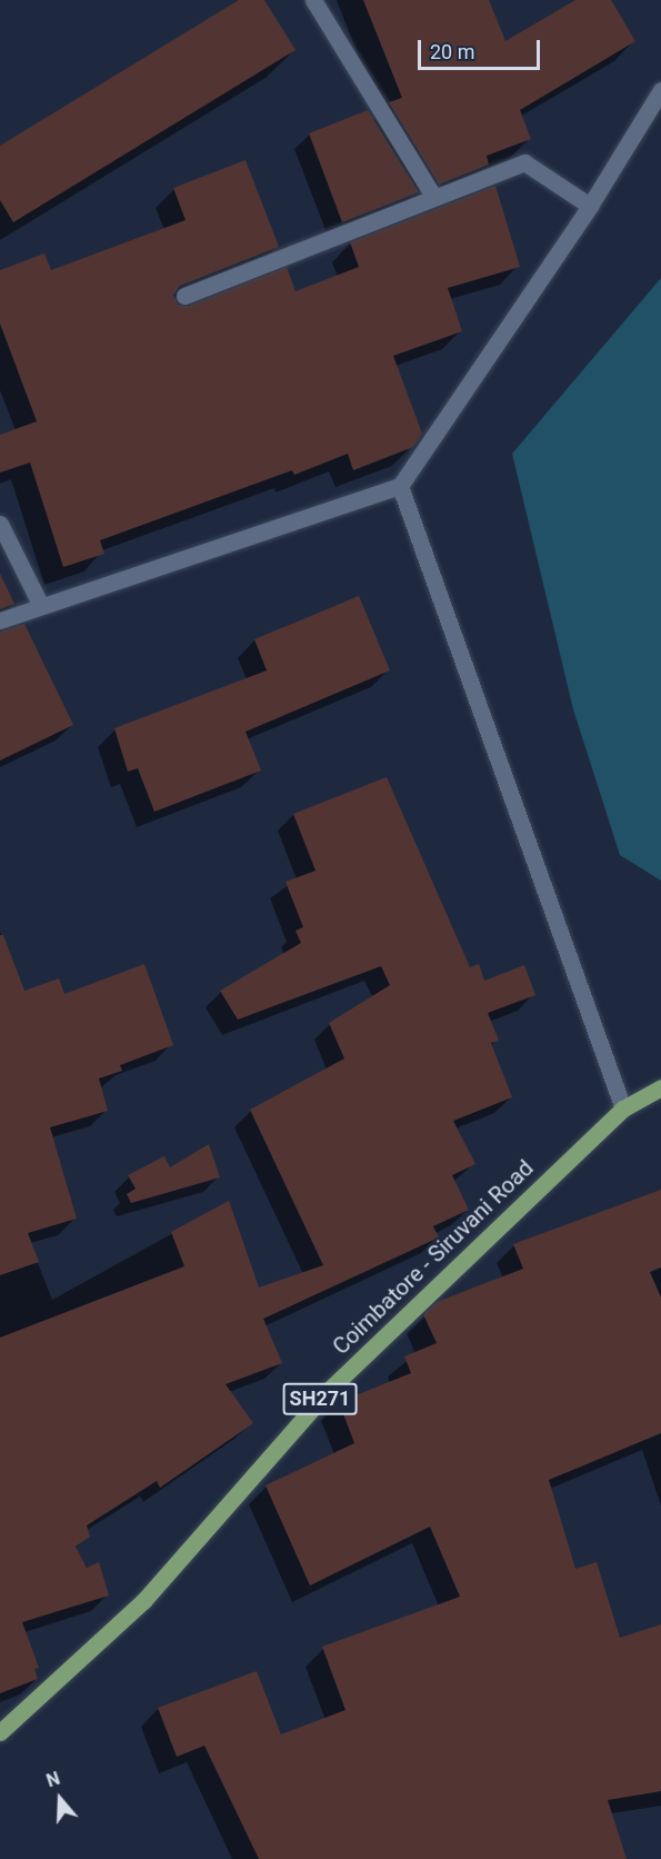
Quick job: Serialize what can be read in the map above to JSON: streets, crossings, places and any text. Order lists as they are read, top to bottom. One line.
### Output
{"streets":{"main road":["Coimbatore - Siruvani Road","SH271"]},"scale_bar":"20 m","north":"top"}
